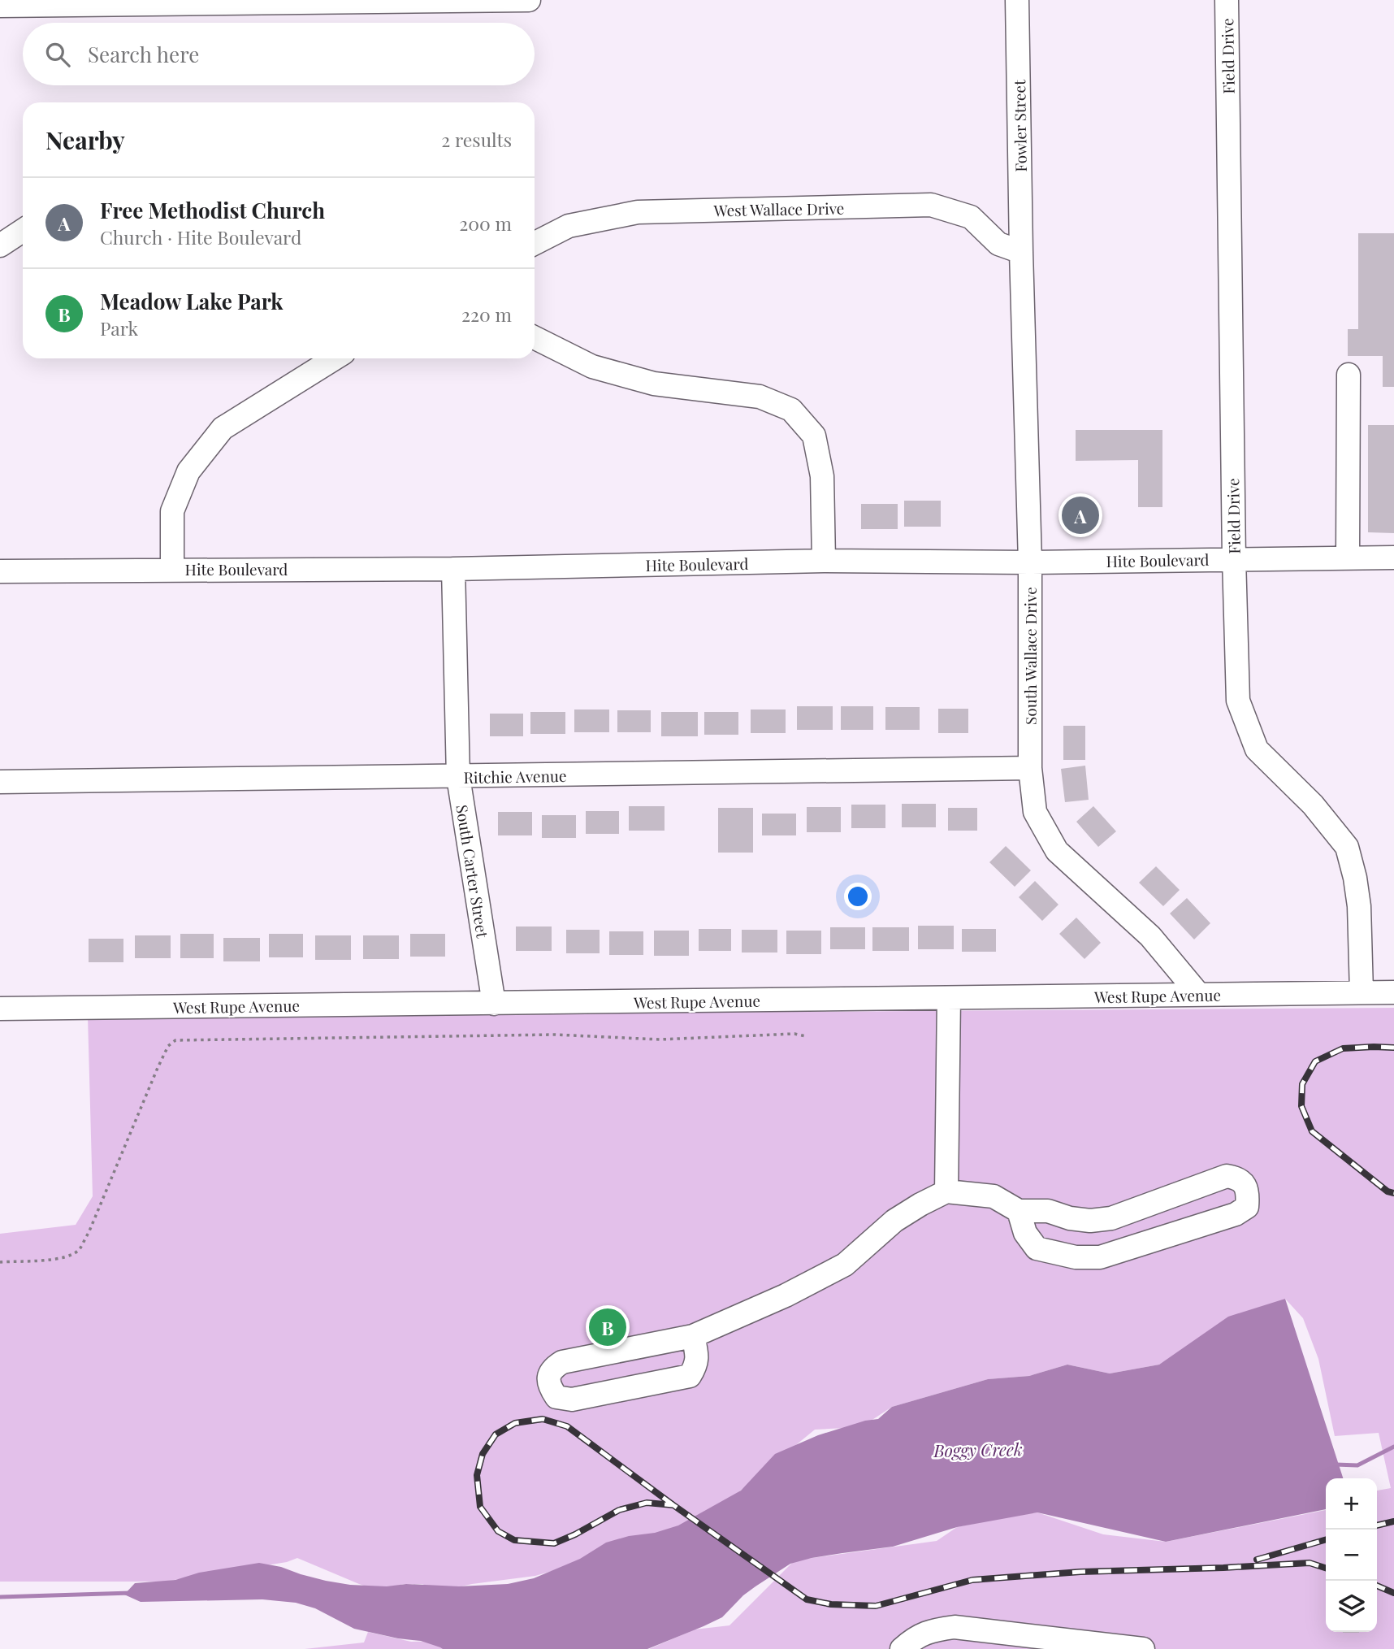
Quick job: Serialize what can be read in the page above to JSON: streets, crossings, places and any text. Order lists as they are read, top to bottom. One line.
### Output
{"streets":{"street":["Field Drive","Fowler Street","West Wallace Drive","Hite Boulevard","South Wallace Drive","Ritchie Avenue","South Carter Street","West Rupe Avenue"]},"crossings":[["Field Drive","Hite Boulevard"],["Field Drive","West Rupe Avenue"],["Fowler Street","West Wallace Drive"],["Fowler Street","South Wallace Drive"],["West Wallace Drive","South Wallace Drive"],["Hite Boulevard","South Wallace Drive"],["Hite Boulevard","South Carter Street"],["South Wallace Drive","Ritchie Avenue"],["South Wallace Drive","West Rupe Avenue"],["Ritchie Avenue","South Carter Street"],["South Carter Street","West Rupe Avenue"]],"water":["Boggy Creek"],"page":{"search":"Search here","heading":["Nearby","2 results"],"list":[{"mark":"A","name":"Free Methodist Church","note":"Church · Hite Boulevard","value":"200 m"},{"mark":"B","name":"Meadow Lake Park","note":"Park","value":"220 m"}],"pins":["A","B"],"map_buttons":["+","−"]}}
